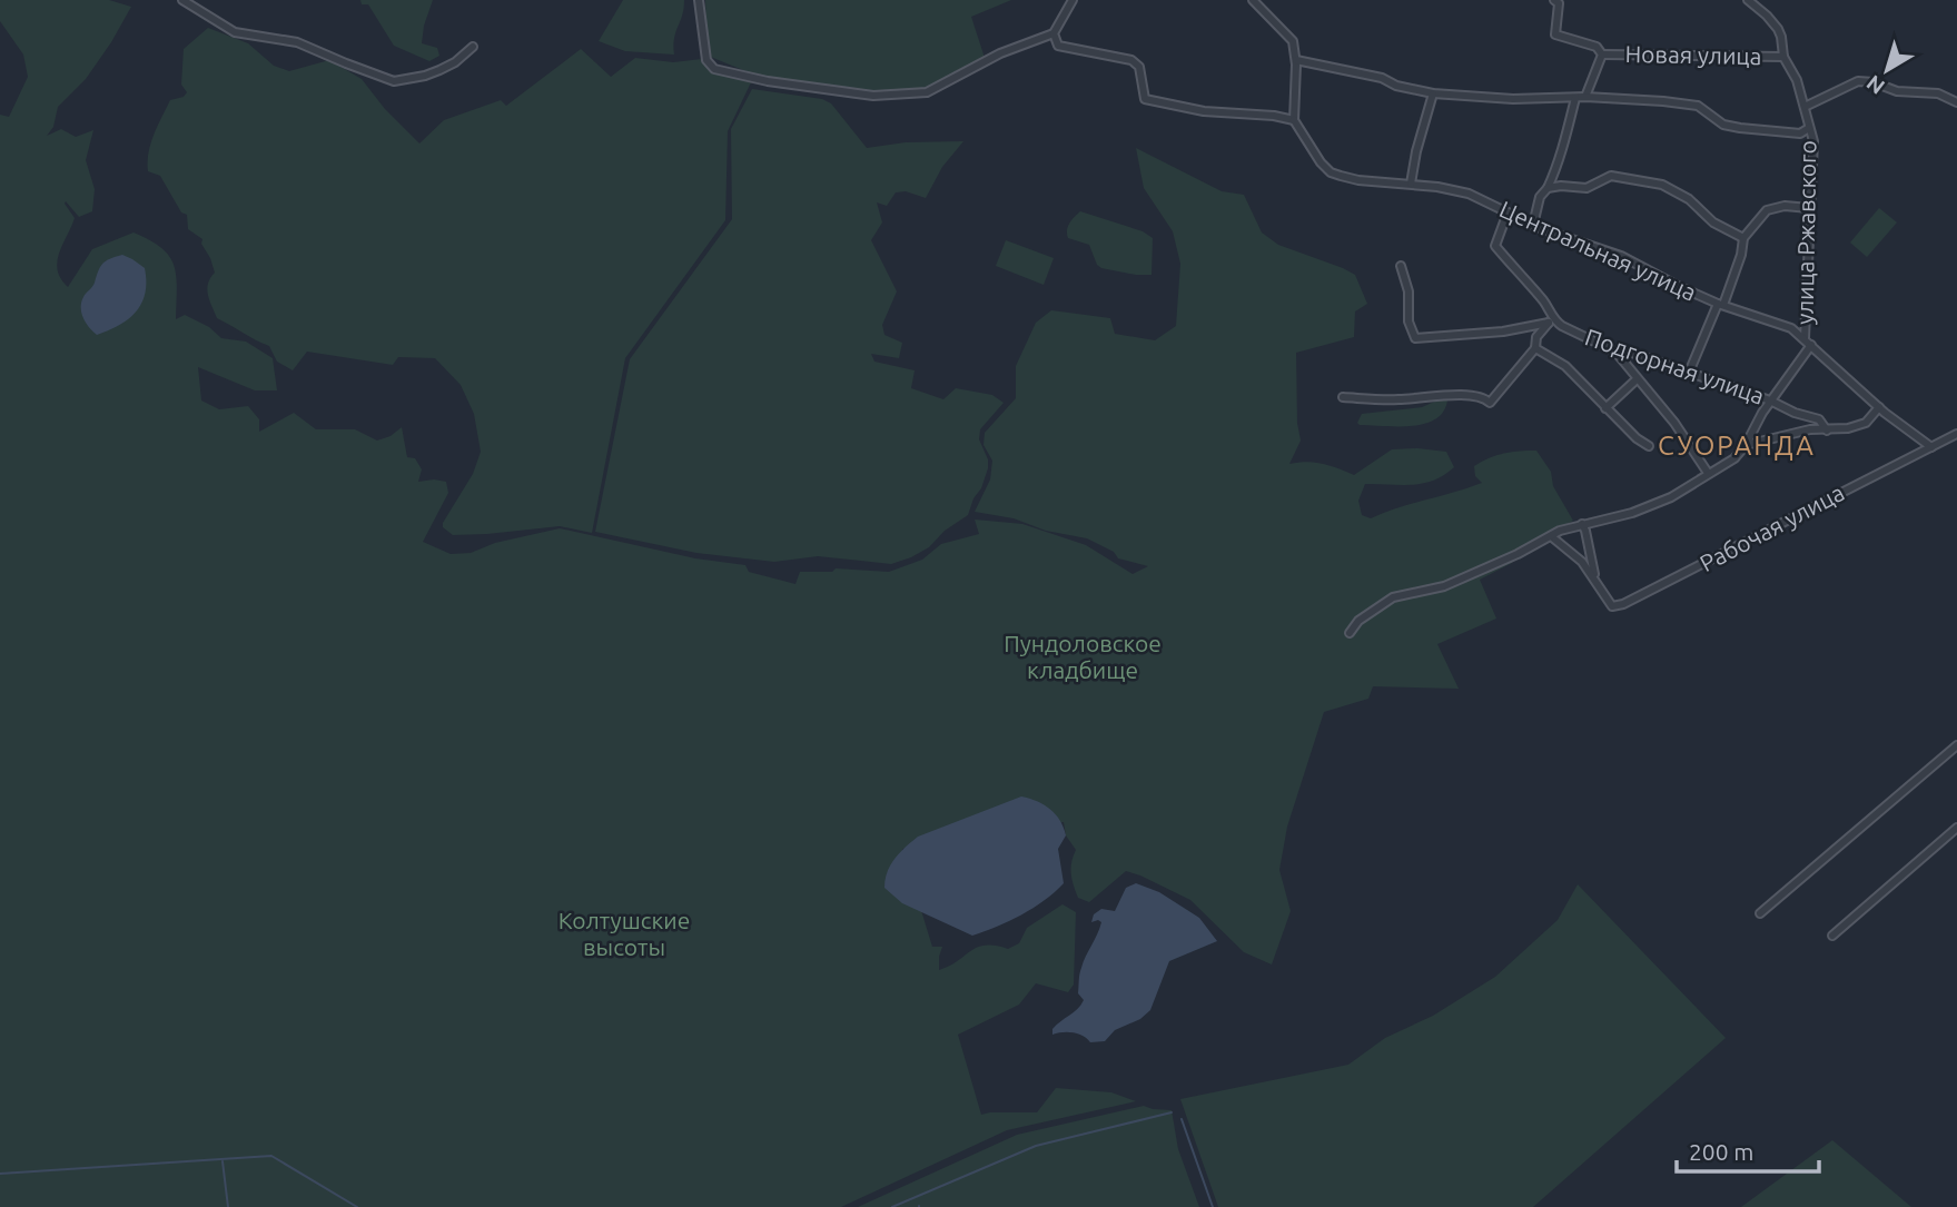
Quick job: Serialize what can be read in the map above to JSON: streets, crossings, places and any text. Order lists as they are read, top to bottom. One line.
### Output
{"streets":{"street":["Новая улица","улица Ржавского","Центральная улица","Подгорная улица","Рабочая улица"]},"crossings":[["Новая улица","улица Ржавского"],["улица Ржавского","Центральная улица"],["улица Ржавского","Подгорная улица"],["Центральная улица","Подгорная улица"],["Центральная улица","Рабочая улица"]],"districts":["СУОРАНДА"],"parks":["Пундоловское кладбище","Колтушские высоты"],"scale_bar":"200 m","north":"bottom left"}
